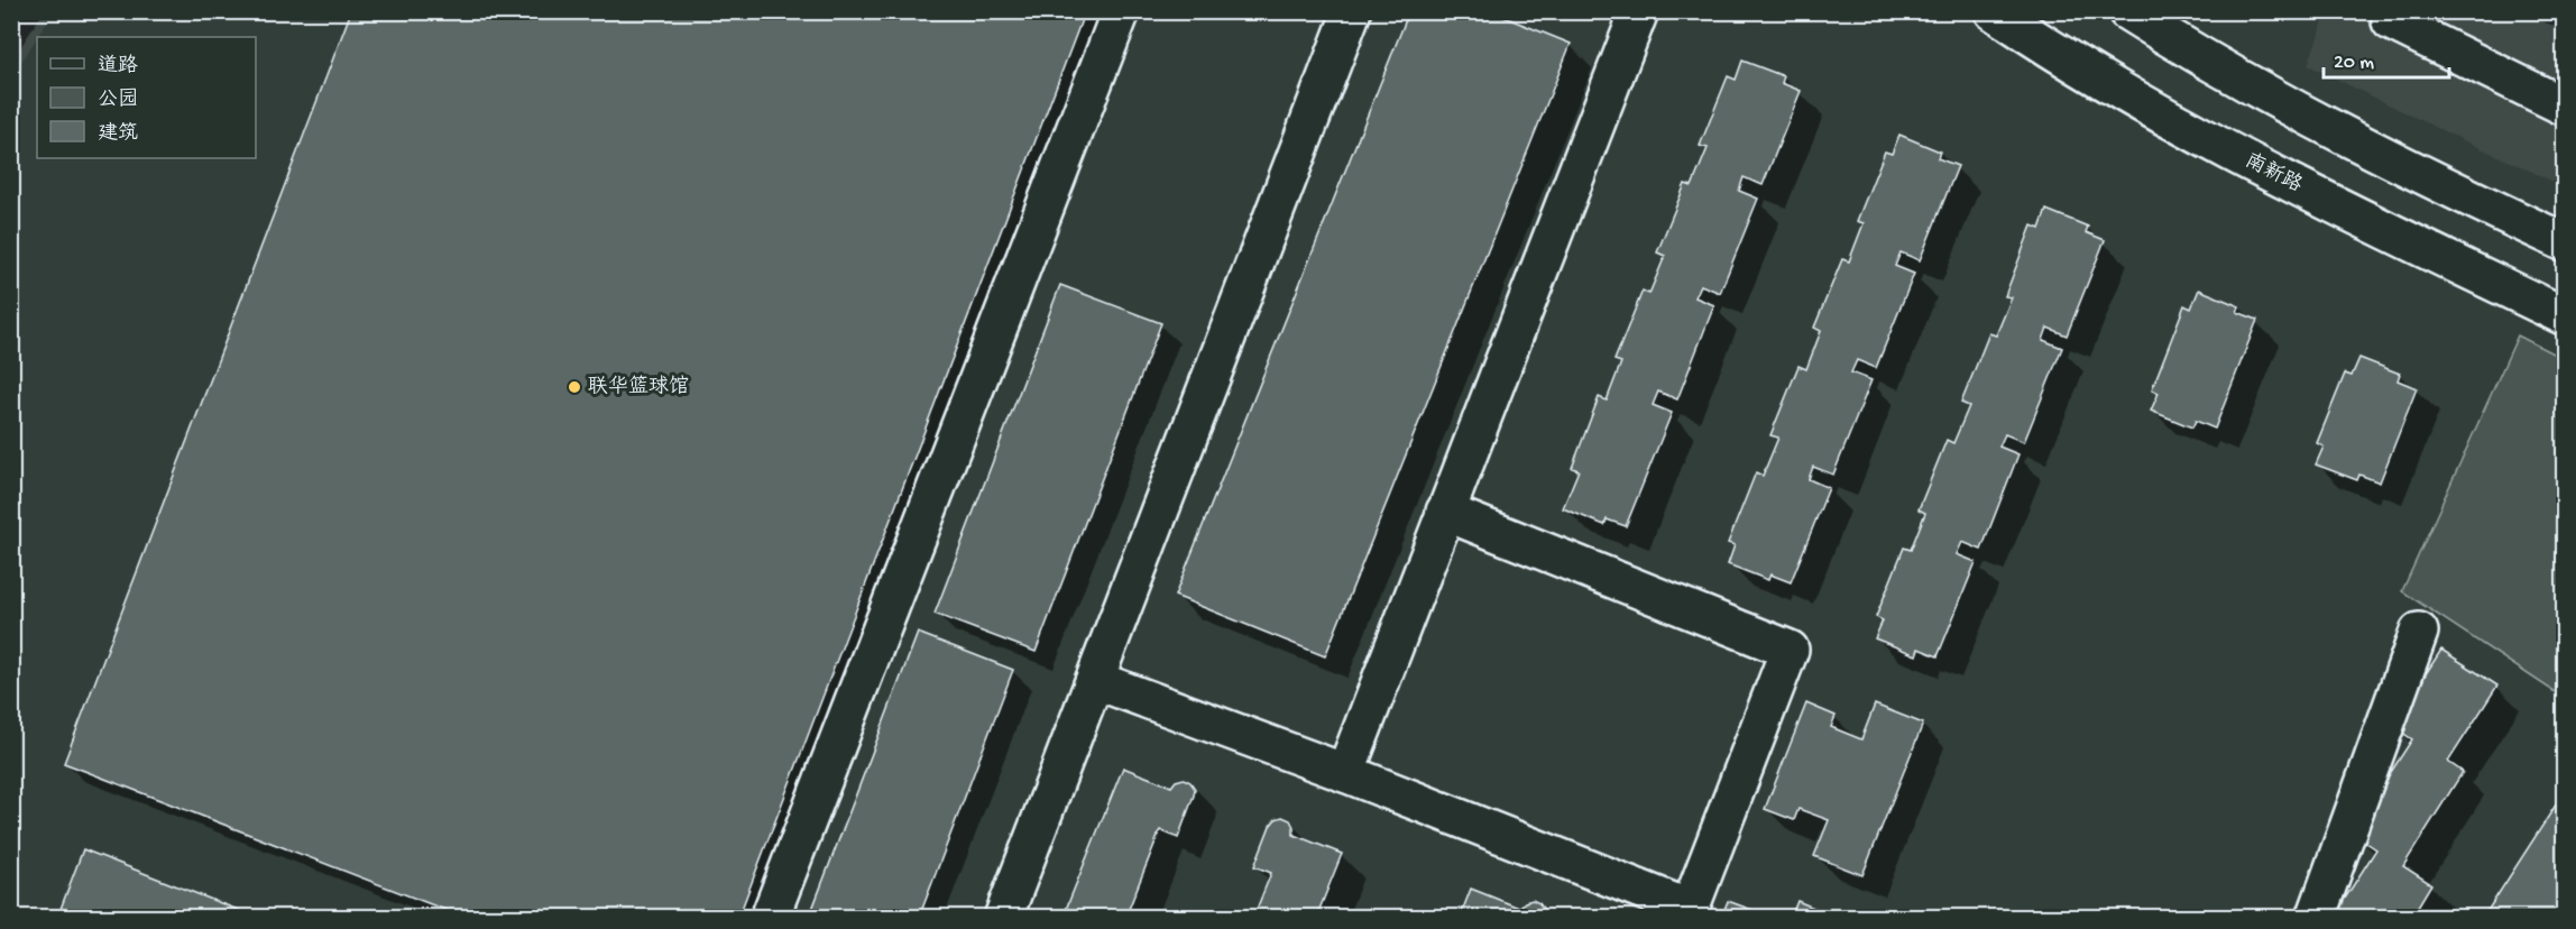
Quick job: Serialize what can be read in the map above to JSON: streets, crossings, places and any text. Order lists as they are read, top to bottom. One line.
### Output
{"streets":{"main road":["南新路"]},"places":["联华篮球馆"],"legend":["道路","公园","建筑"],"scale_bar":"20 m"}
